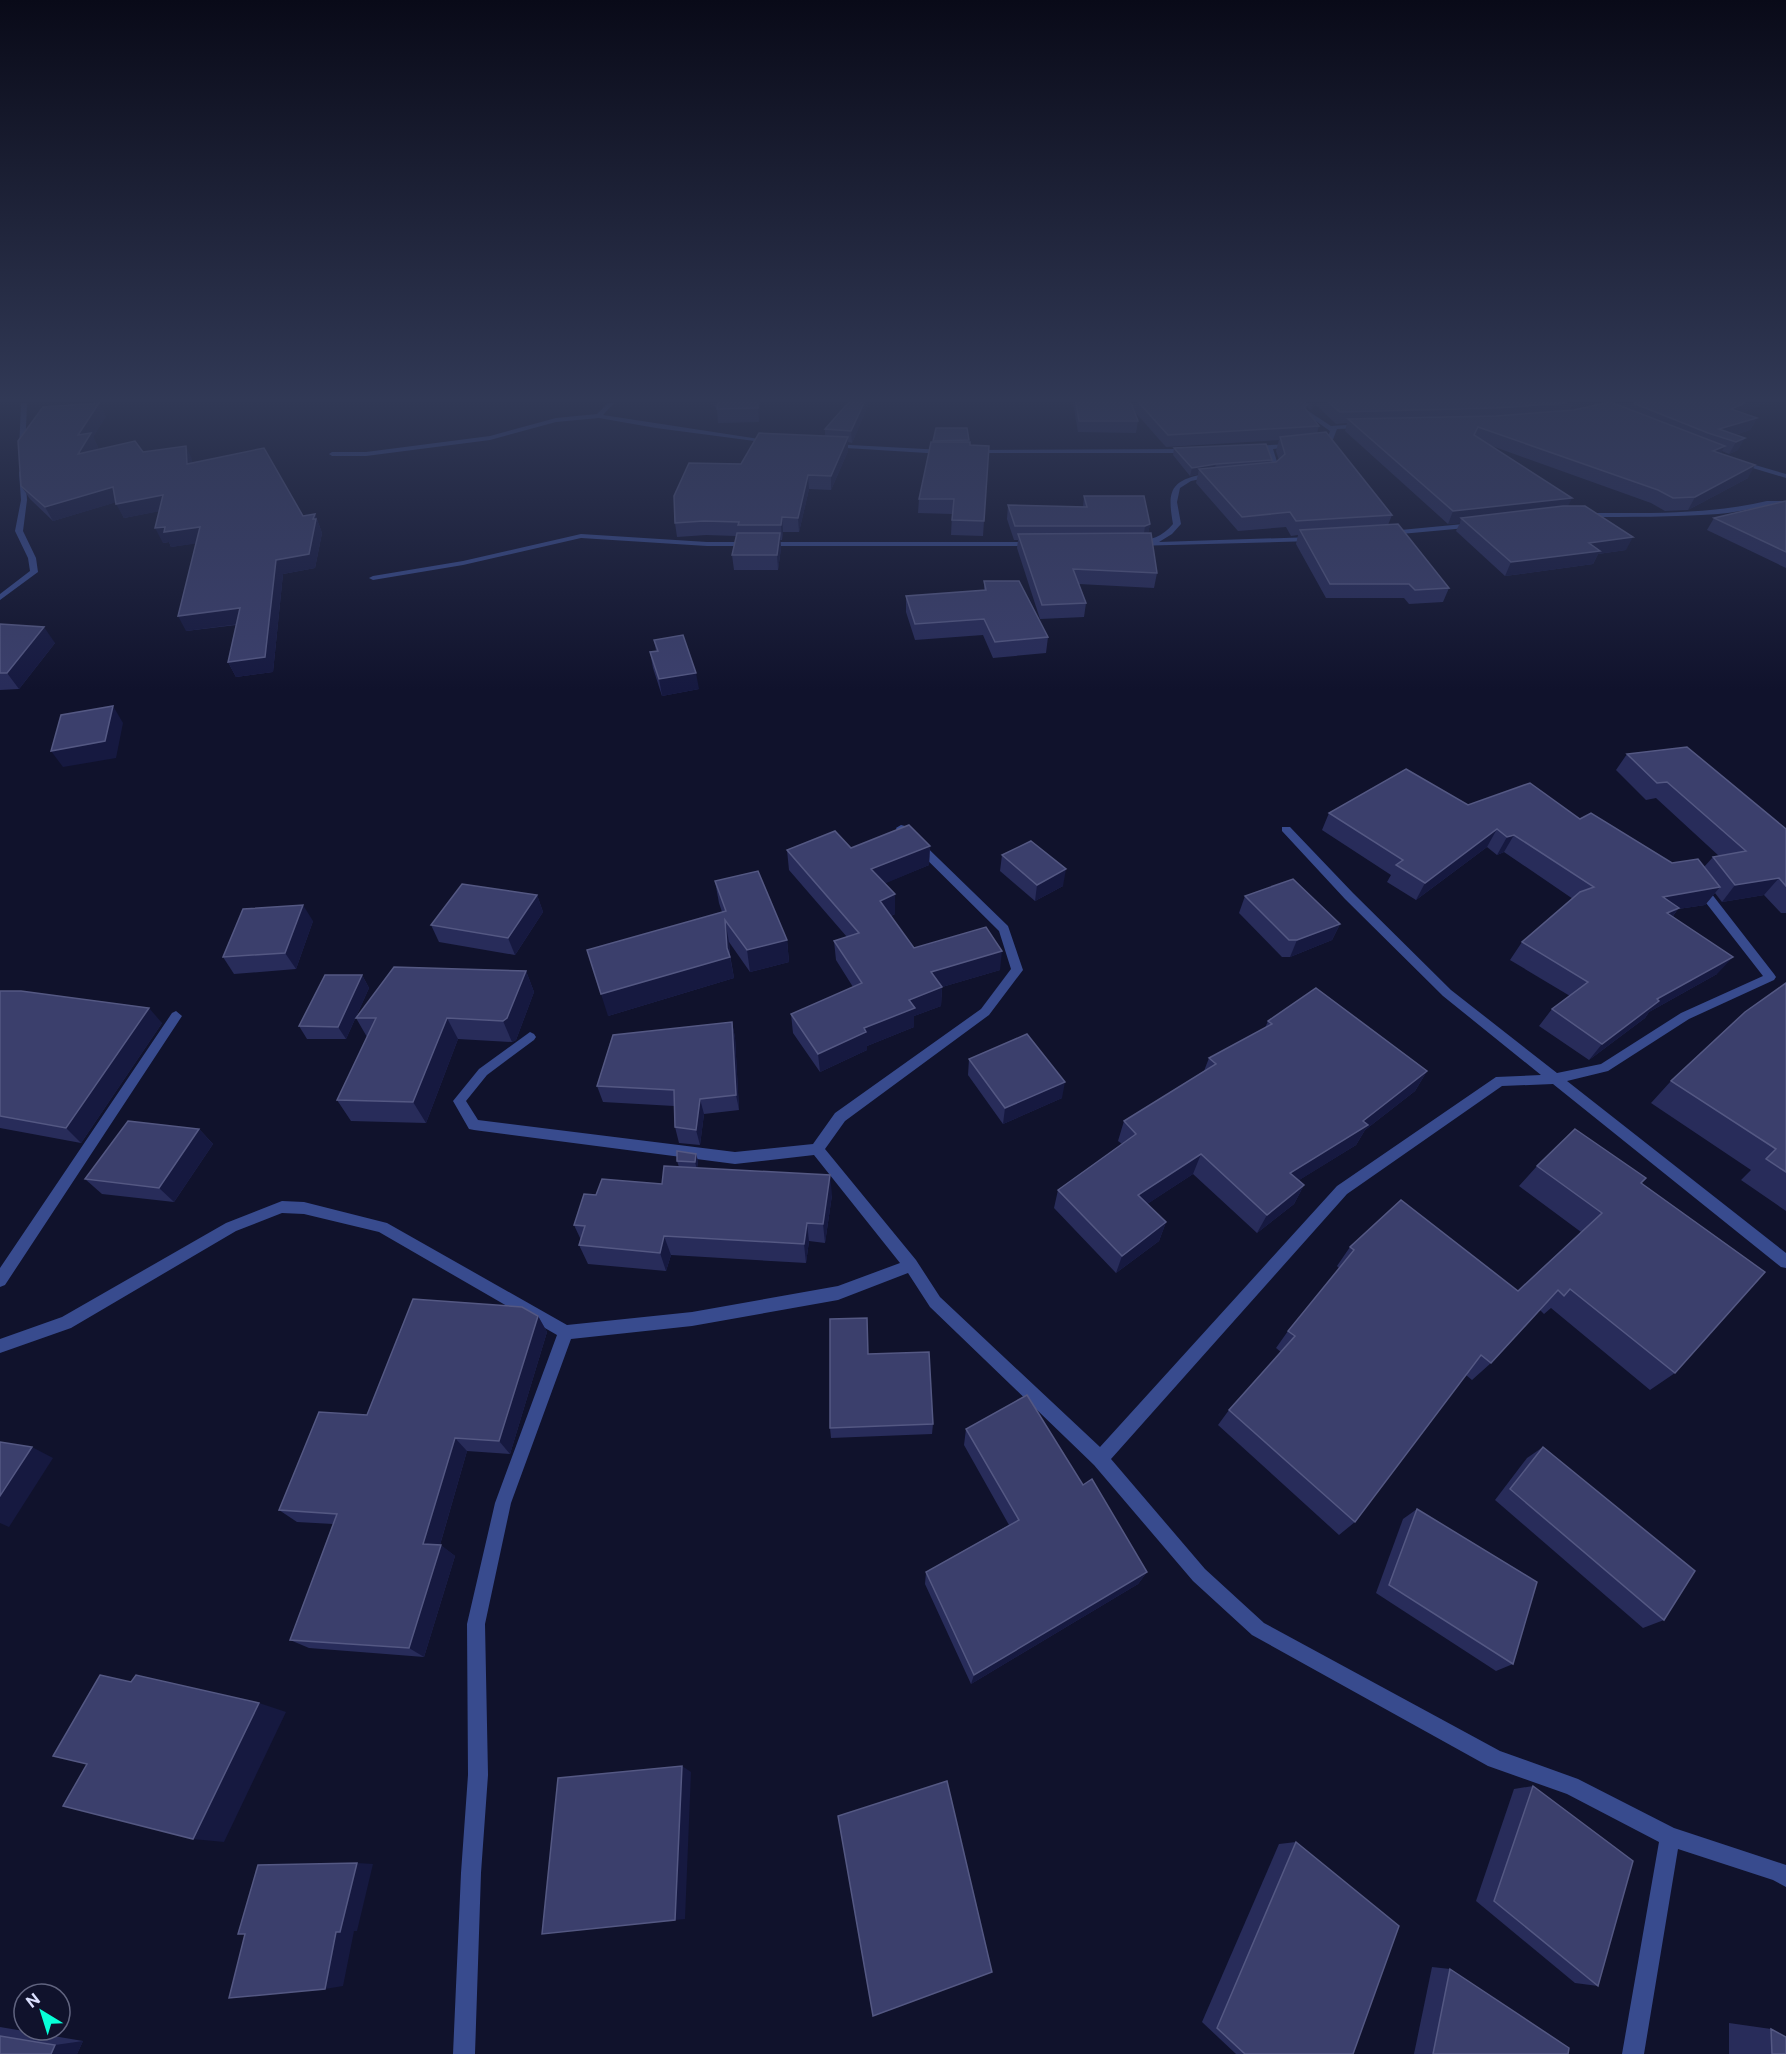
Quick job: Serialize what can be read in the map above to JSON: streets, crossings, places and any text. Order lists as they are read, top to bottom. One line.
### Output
{"north":"top left"}
